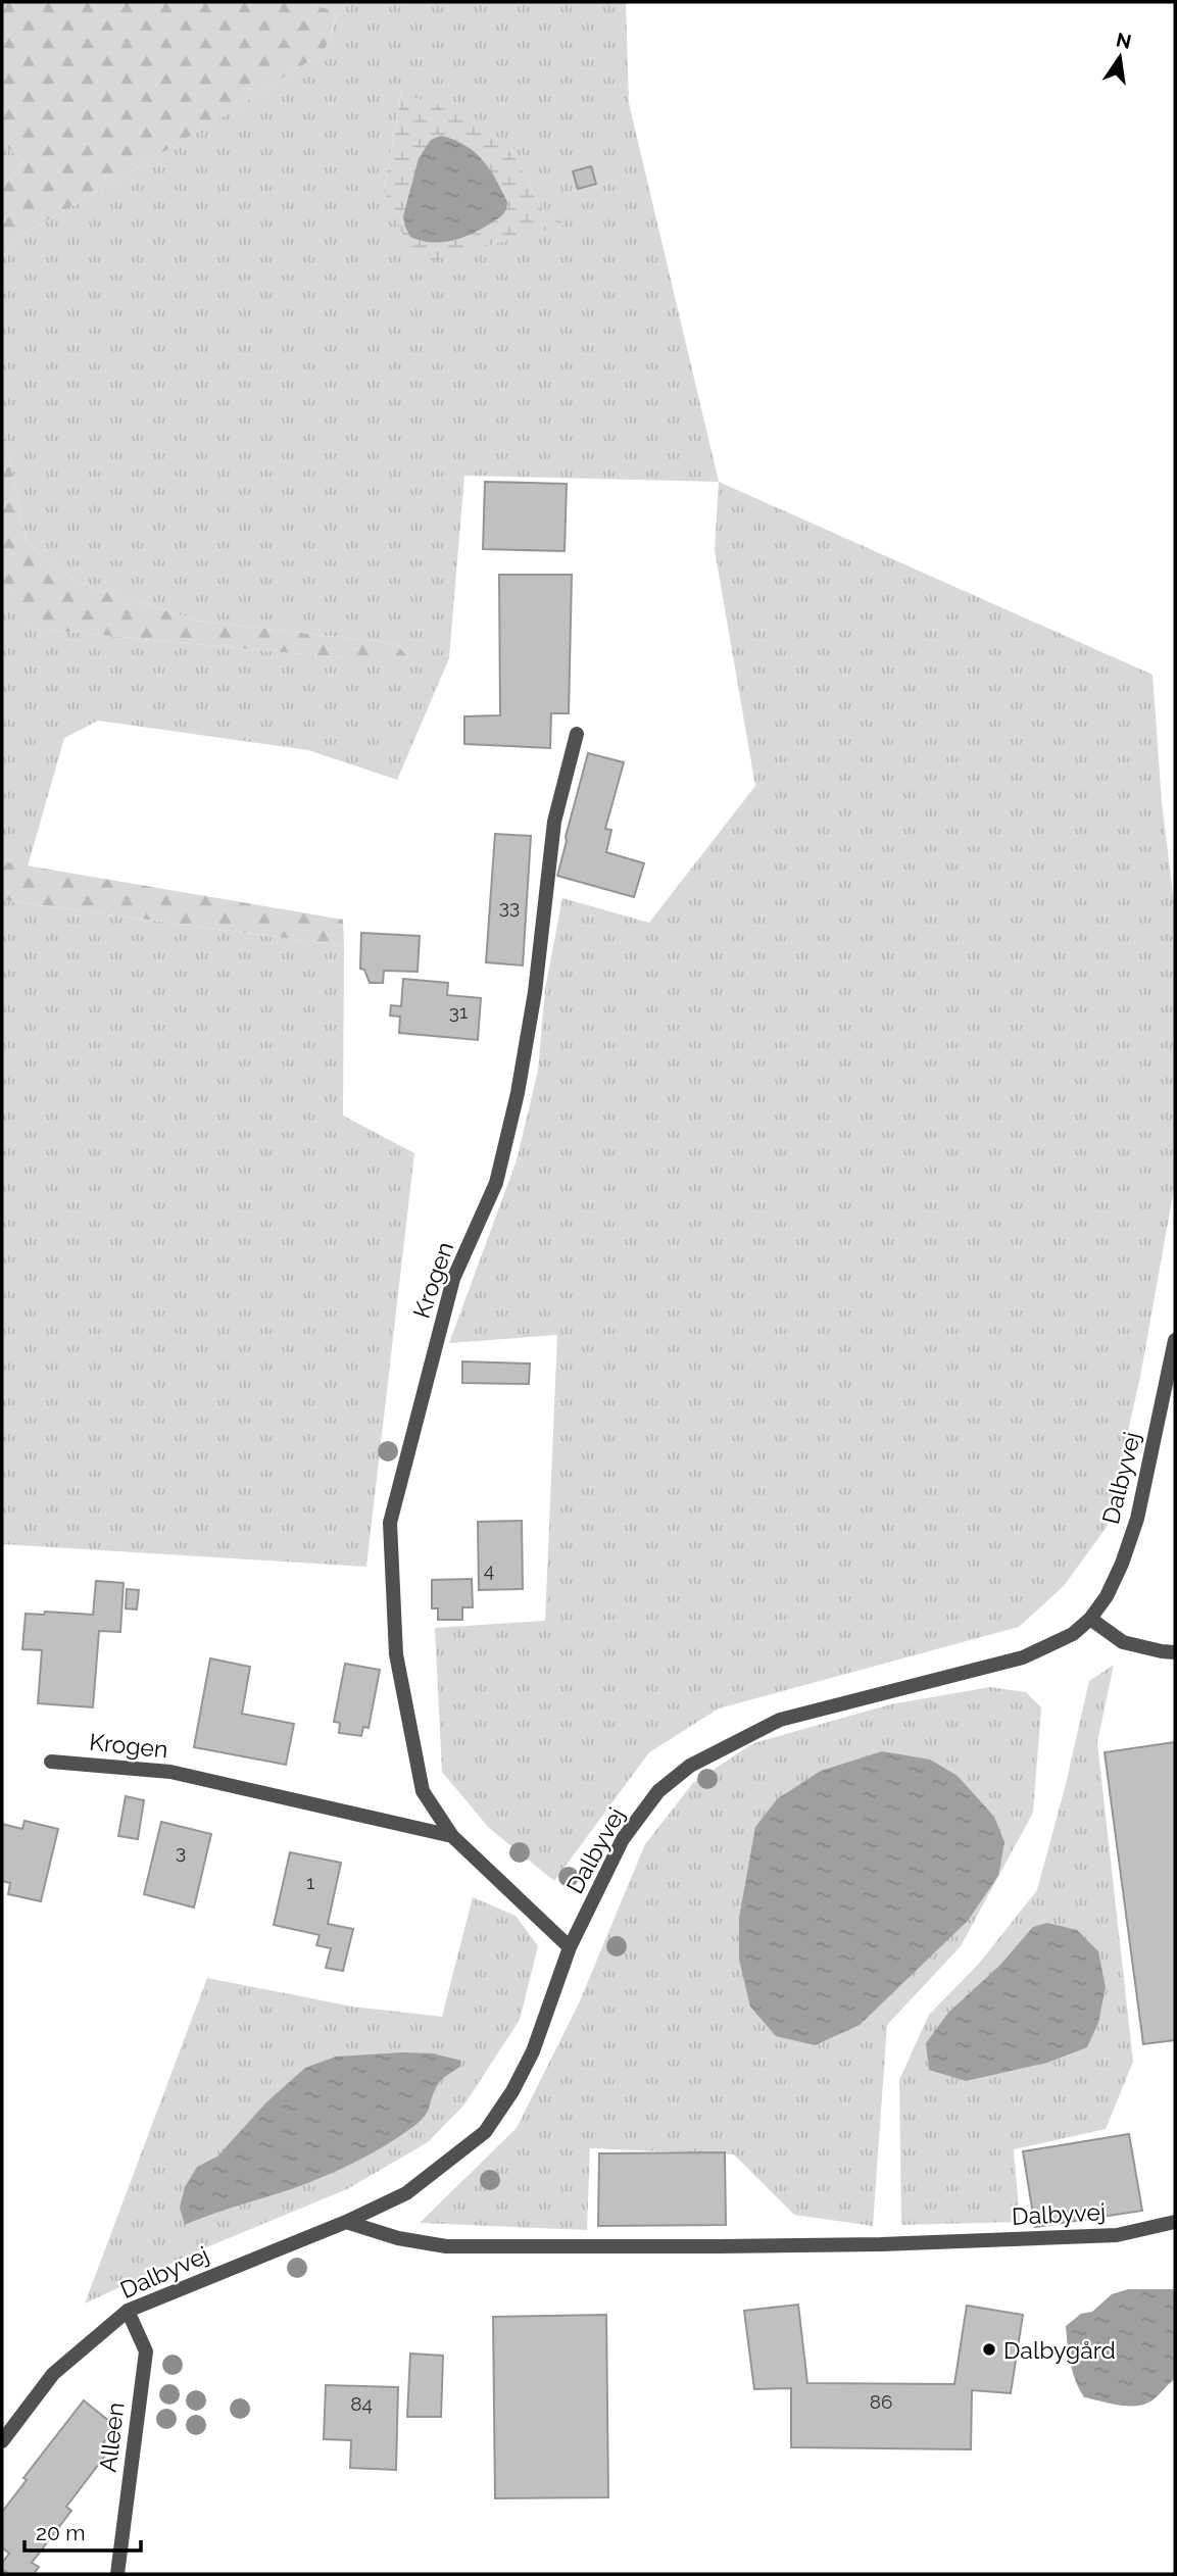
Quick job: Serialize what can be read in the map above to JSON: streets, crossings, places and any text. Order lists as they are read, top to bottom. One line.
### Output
{"streets":{"street":["Krogen","Dalbyvej","Alleen"]},"crossings":[["Krogen","Dalbyvej"],["Dalbyvej","Alleen"]],"places":["Dalbygård"],"house_numbers":["33","31","4","3","1","86","84"],"scale_bar":"20 m","north":"top"}
